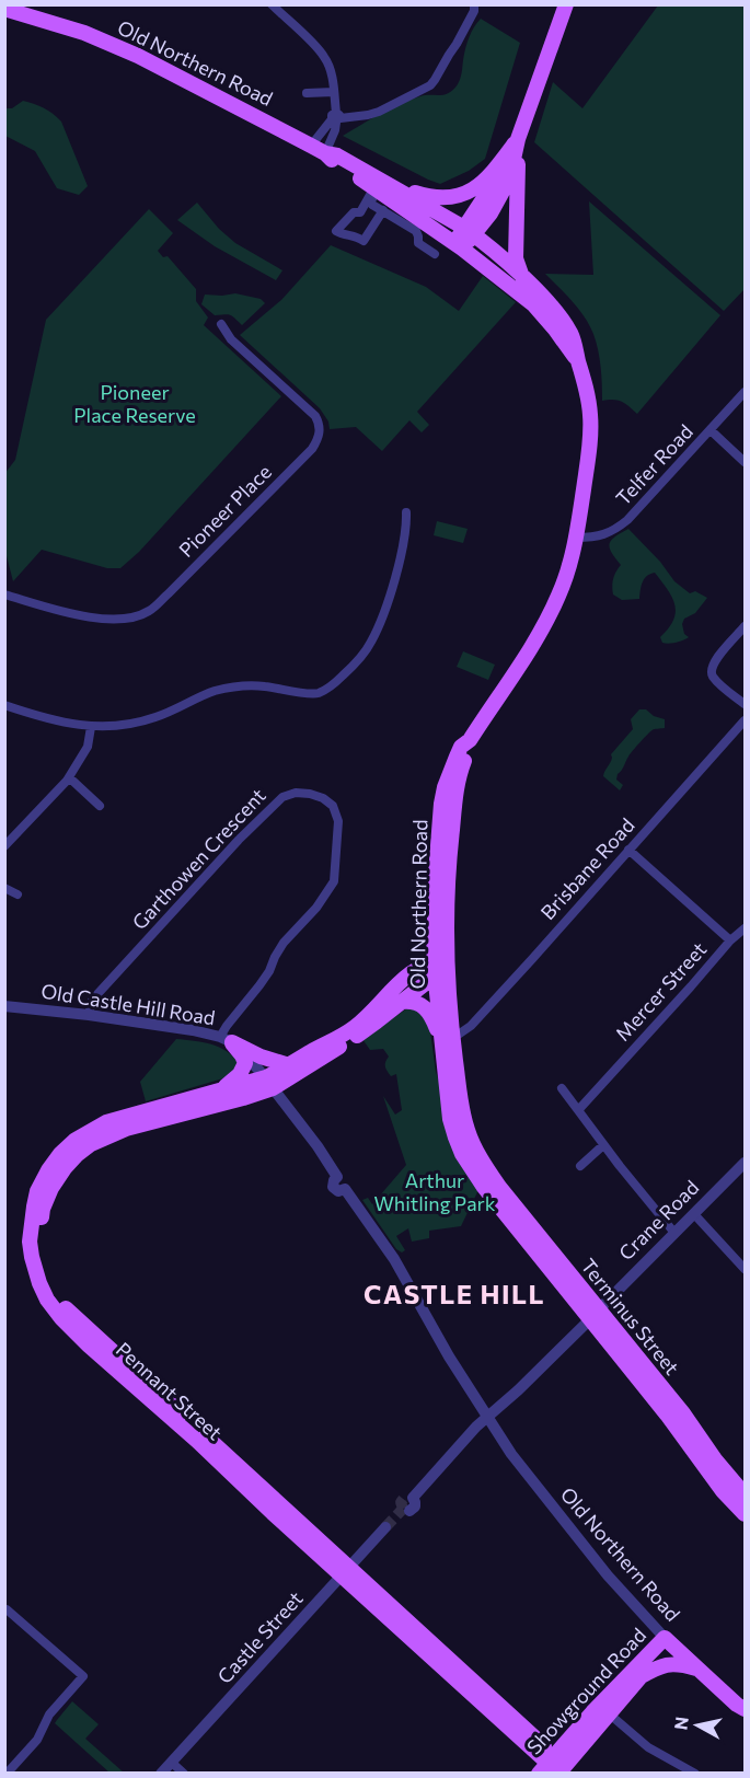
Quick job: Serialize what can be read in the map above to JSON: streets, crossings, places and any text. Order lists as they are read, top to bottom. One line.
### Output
{"streets":{"main road":["Old Northern Road","Terminus Street","Pennant Street","Showground Road"],"street":["Telfer Road","Pioneer Place","Garthowen Crescent","Brisbane Road","Mercer Street","Old Castle Hill Road","Crane Road","Castle Street"]},"crossings":[["Old Northern Road","Telfer Road"],["Old Northern Road","Brisbane Road"],["Old Northern Road","Old Castle Hill Road"],["Old Northern Road","Crane Road"],["Old Northern Road","Terminus Street"],["Old Northern Road","Showground Road"],["Garthowen Crescent","Old Castle Hill Road"],["Brisbane Road","Mercer Street"],["Old Castle Hill Road","Crane Road"],["Old Castle Hill Road","Pennant Street"],["Crane Road","Terminus Street"],["Pennant Street","Castle Street"],["Pennant Street","Showground Road"]],"districts":["CASTLE HILL"],"parks":["Pioneer Place Reserve","Arthur Whitling Park"],"north":"left"}
